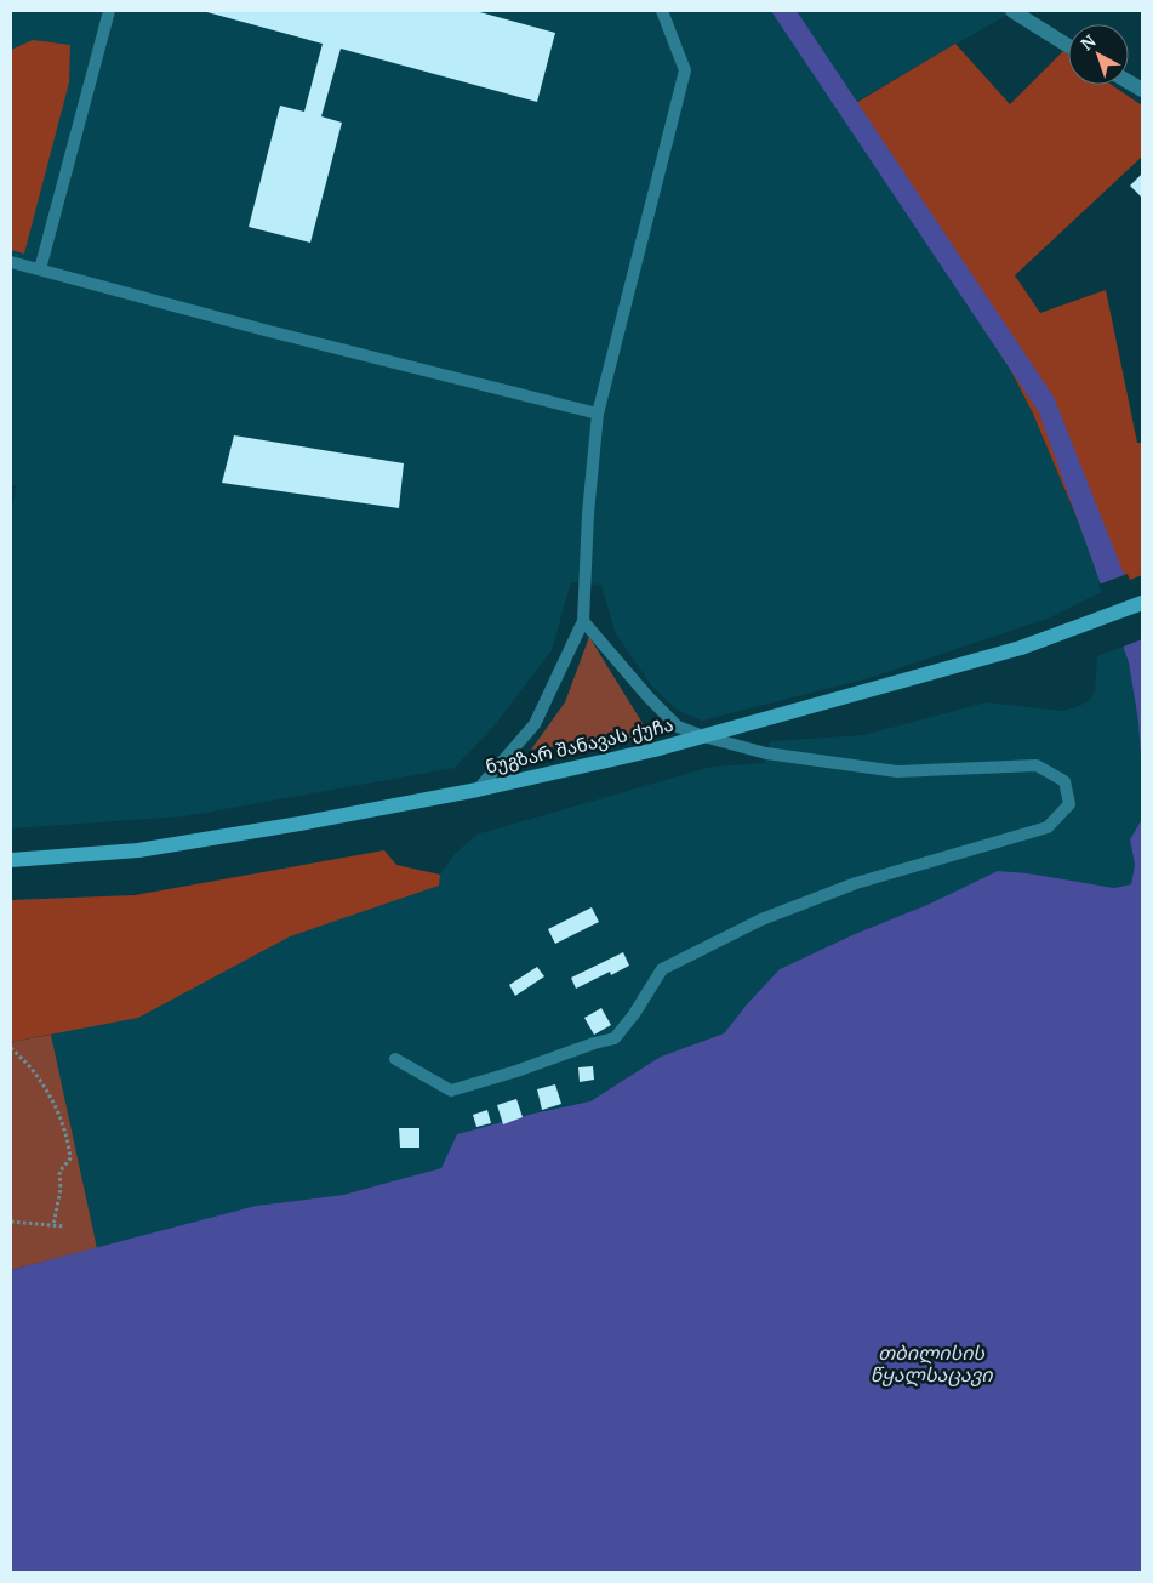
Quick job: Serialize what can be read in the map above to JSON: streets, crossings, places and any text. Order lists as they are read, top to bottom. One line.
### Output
{"streets":{"main road":["ნუგზარ შანავას ქუჩა"]},"water":["თბილისის წყალსაცავი"],"north":"top left"}
